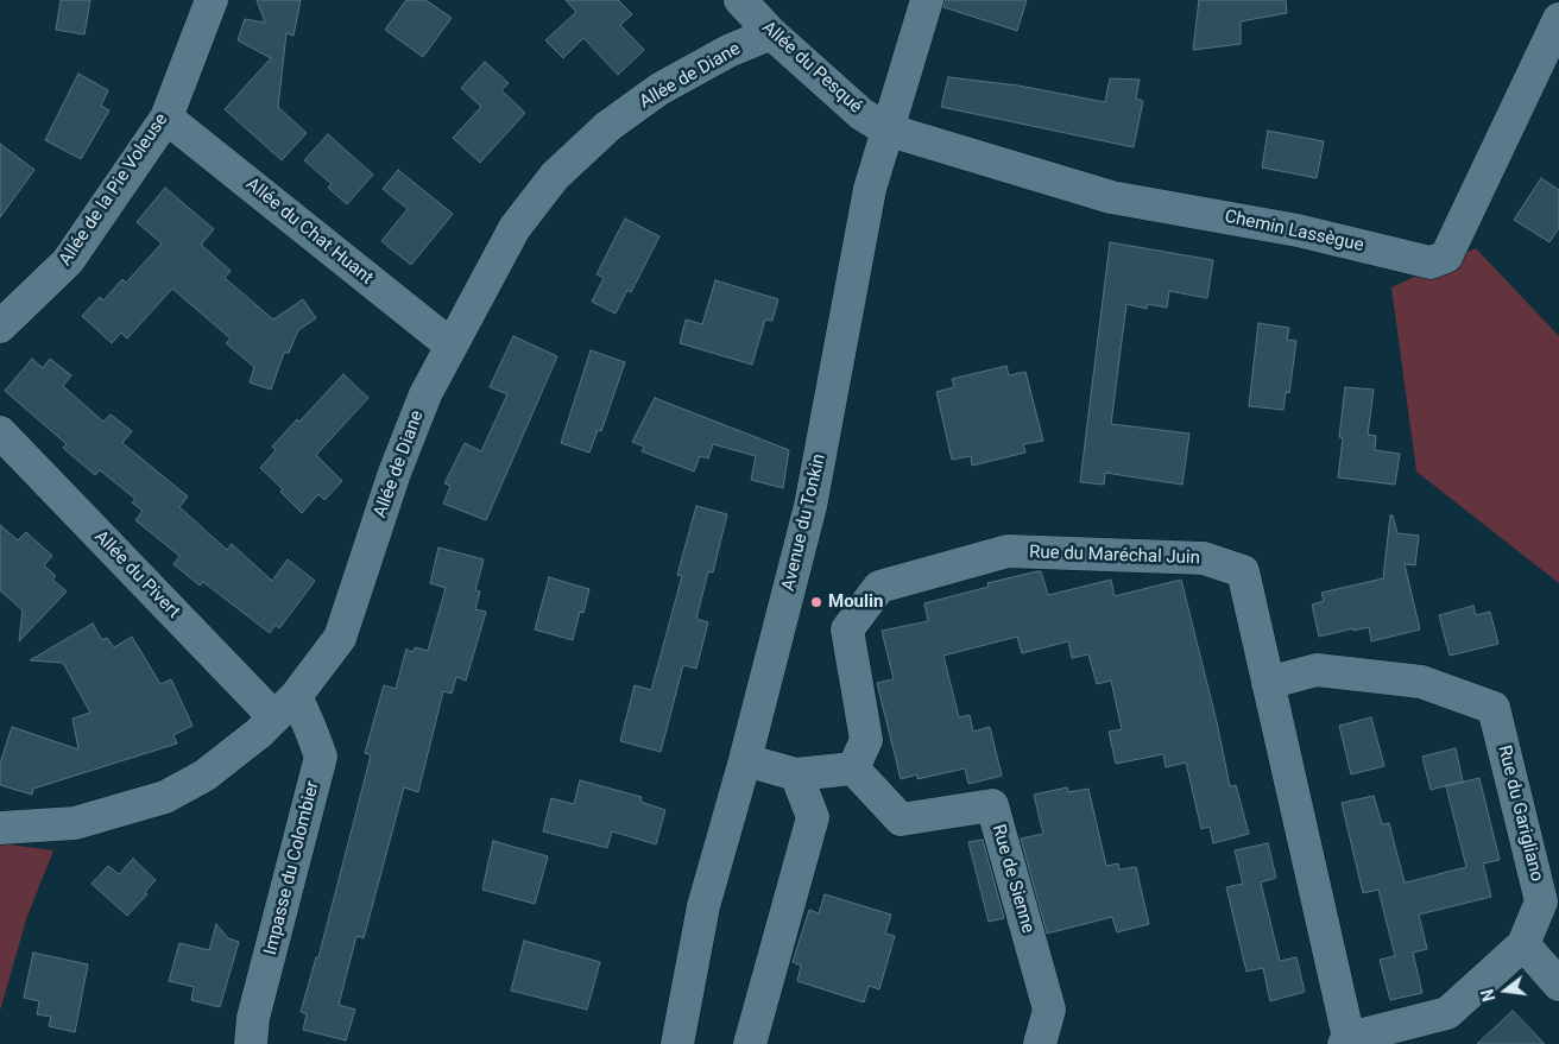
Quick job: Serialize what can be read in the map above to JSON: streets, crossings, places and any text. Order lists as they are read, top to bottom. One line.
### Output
{"streets":{"street":["Allée du Pesqué","Allée de Diane","Allée de la Pie Voleuse","Allée du Chat Huant","Chemin Lassègue","Avenue du Tonkin","Rue du Maréchal Juin","Allée du Pivert","Rue du Garigliano","Impasse du Colombier","Rue de Sienne"]},"crossings":[["Allée du Pesqué","Allée de Diane"],["Allée du Pesqué","Chemin Lassègue"],["Allée du Pesqué","Avenue du Tonkin"],["Allée de Diane","Allée du Chat Huant"],["Allée de Diane","Allée du Pivert"],["Allée de Diane","Impasse du Colombier"],["Allée de la Pie Voleuse","Allée du Chat Huant"],["Chemin Lassègue","Avenue du Tonkin"],["Rue du Maréchal Juin","Rue du Garigliano"],["Rue du Maréchal Juin","Rue de Sienne"],["Allée du Pivert","Impasse du Colombier"]],"places":["Moulin"],"north":"left"}
